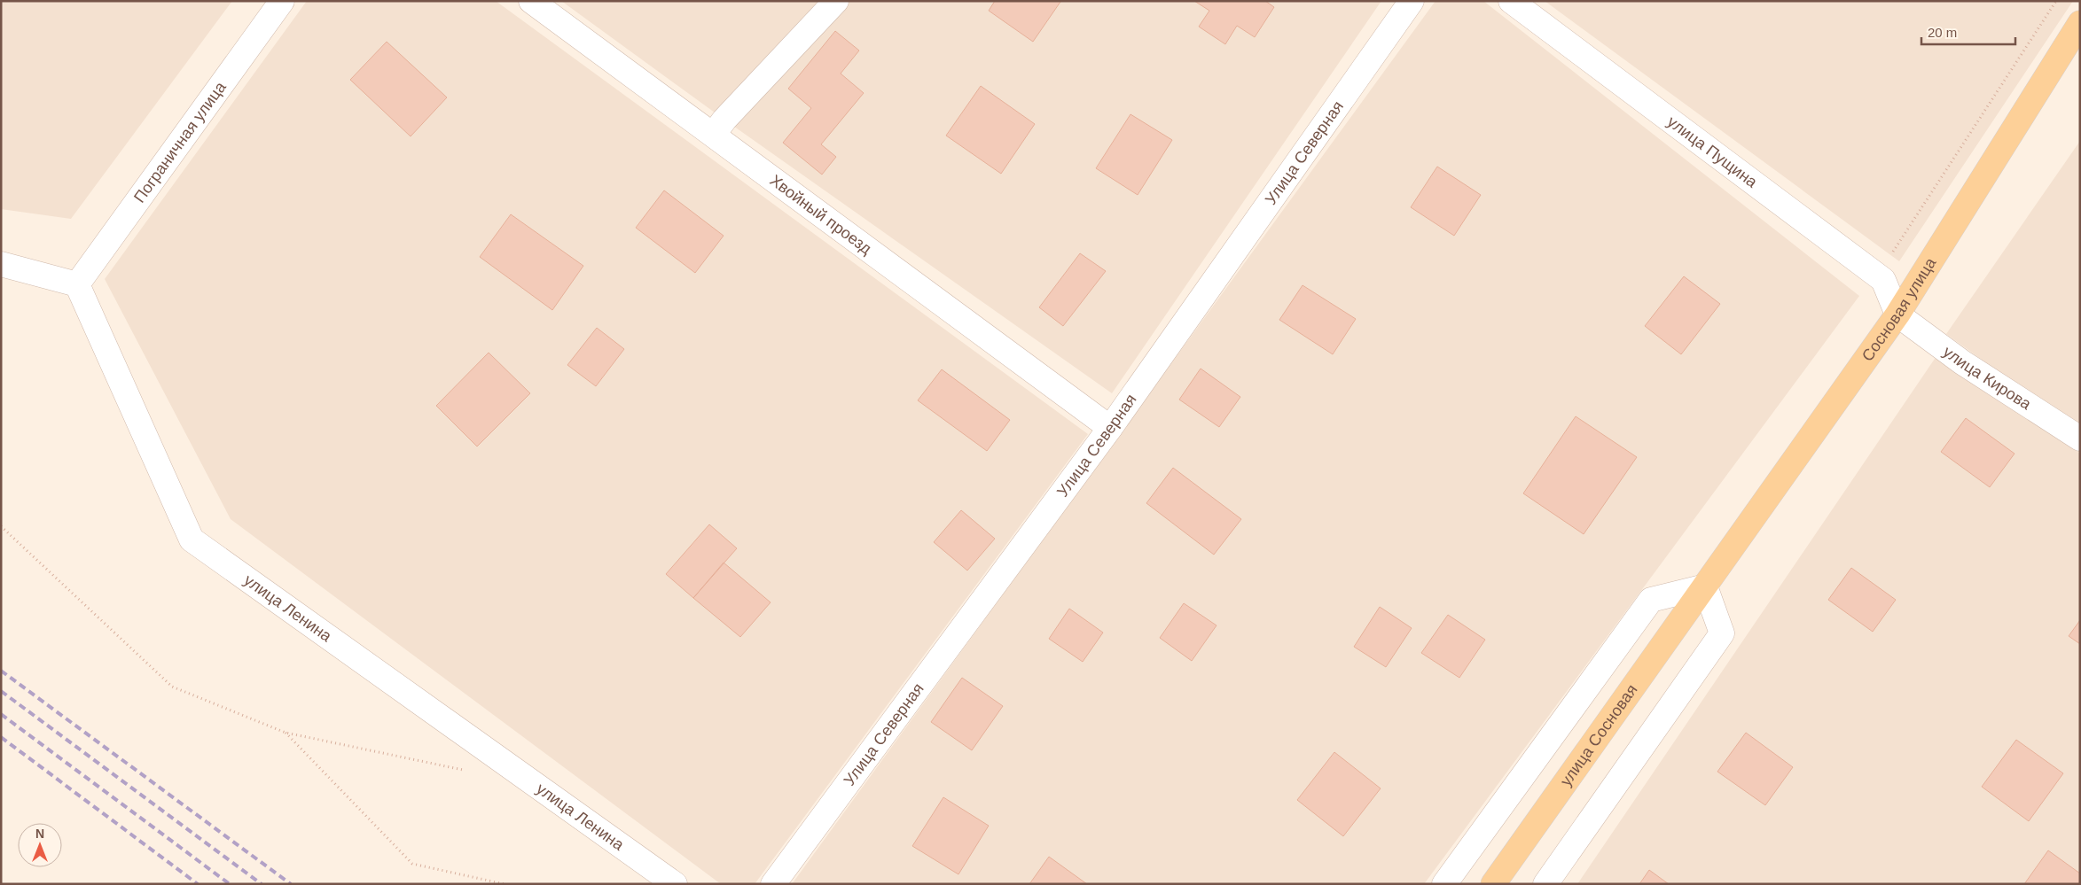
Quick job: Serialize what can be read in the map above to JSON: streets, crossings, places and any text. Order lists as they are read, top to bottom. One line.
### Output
{"streets":{"main road":["Сосновая улица","улица Сосновая"],"street":["Пограничная улица","улица Пущина","Улица Северная","Хвойный проезд","улица Кирова","улица Ленина"]},"crossings":[["Пограничная улица","улица Ленина"],["Улица Северная","Хвойный проезд"],["Сосновая улица","улица Кирова"],["Сосновая улица","улица Сосновая"]],"scale_bar":"20 m","north":"top"}
